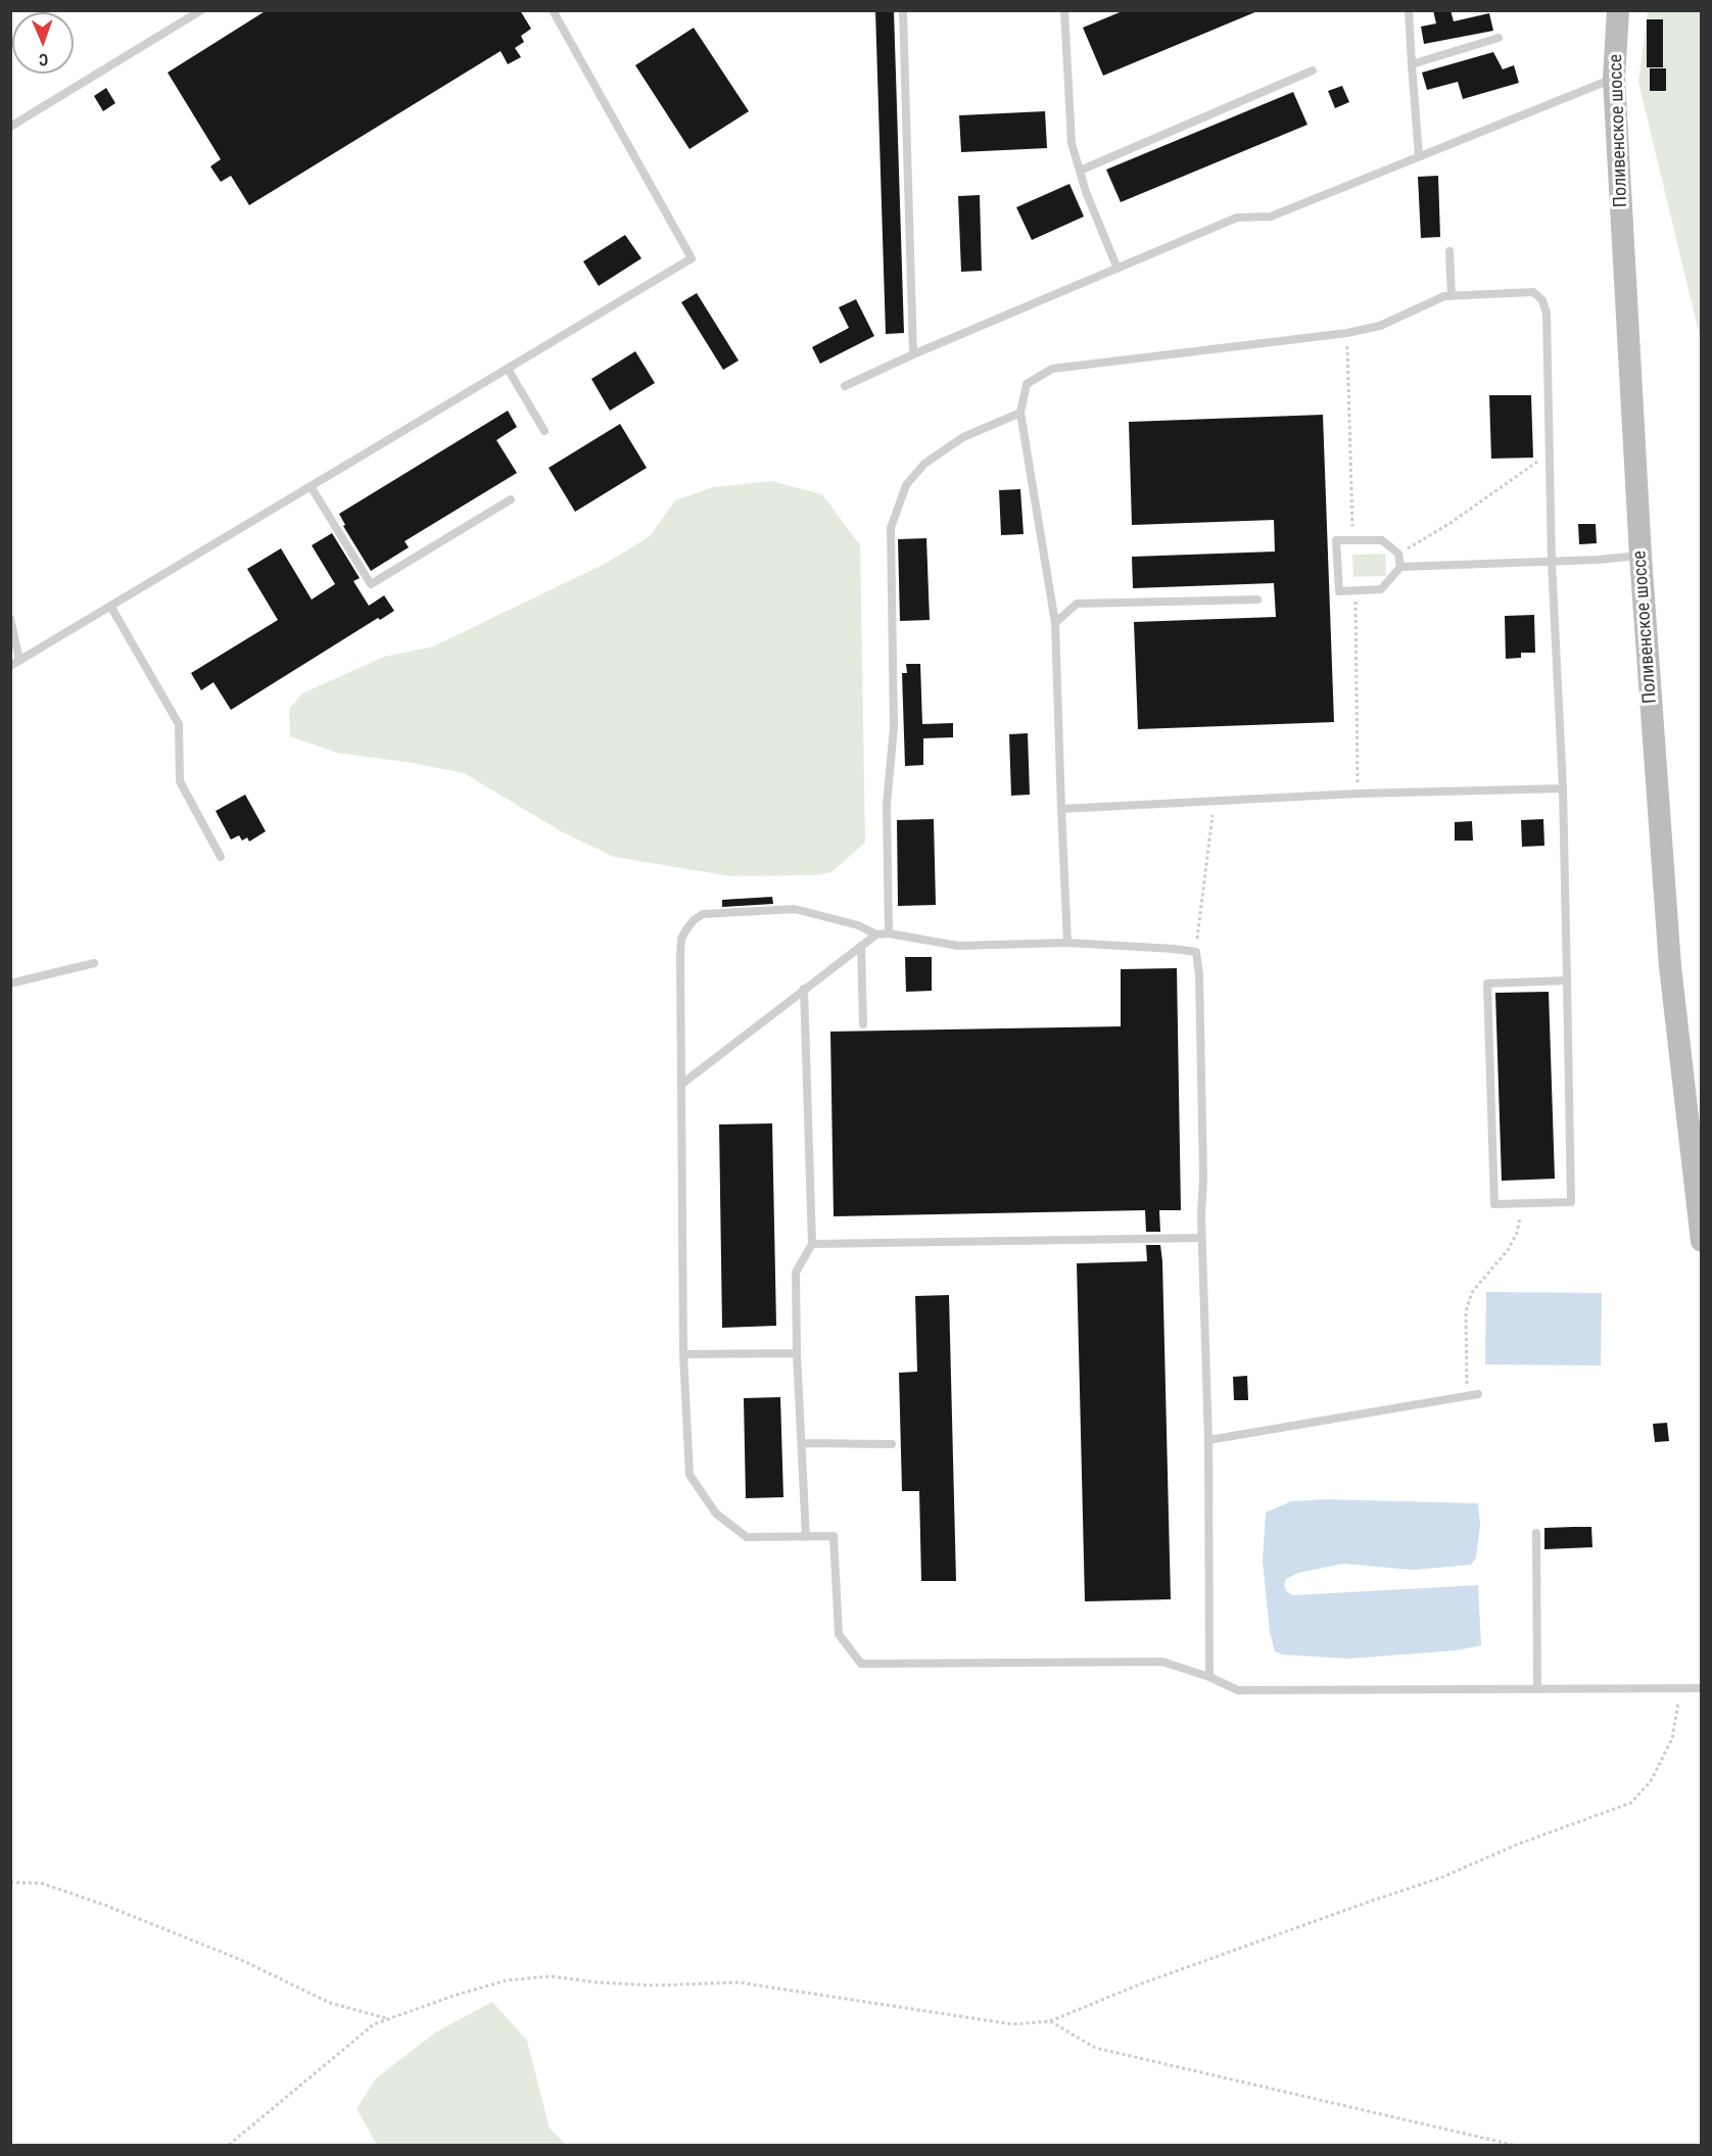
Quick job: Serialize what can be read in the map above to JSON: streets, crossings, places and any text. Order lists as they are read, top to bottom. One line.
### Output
{"streets":{"street":["Поливенское шоссе"]},"north":"bottom"}
